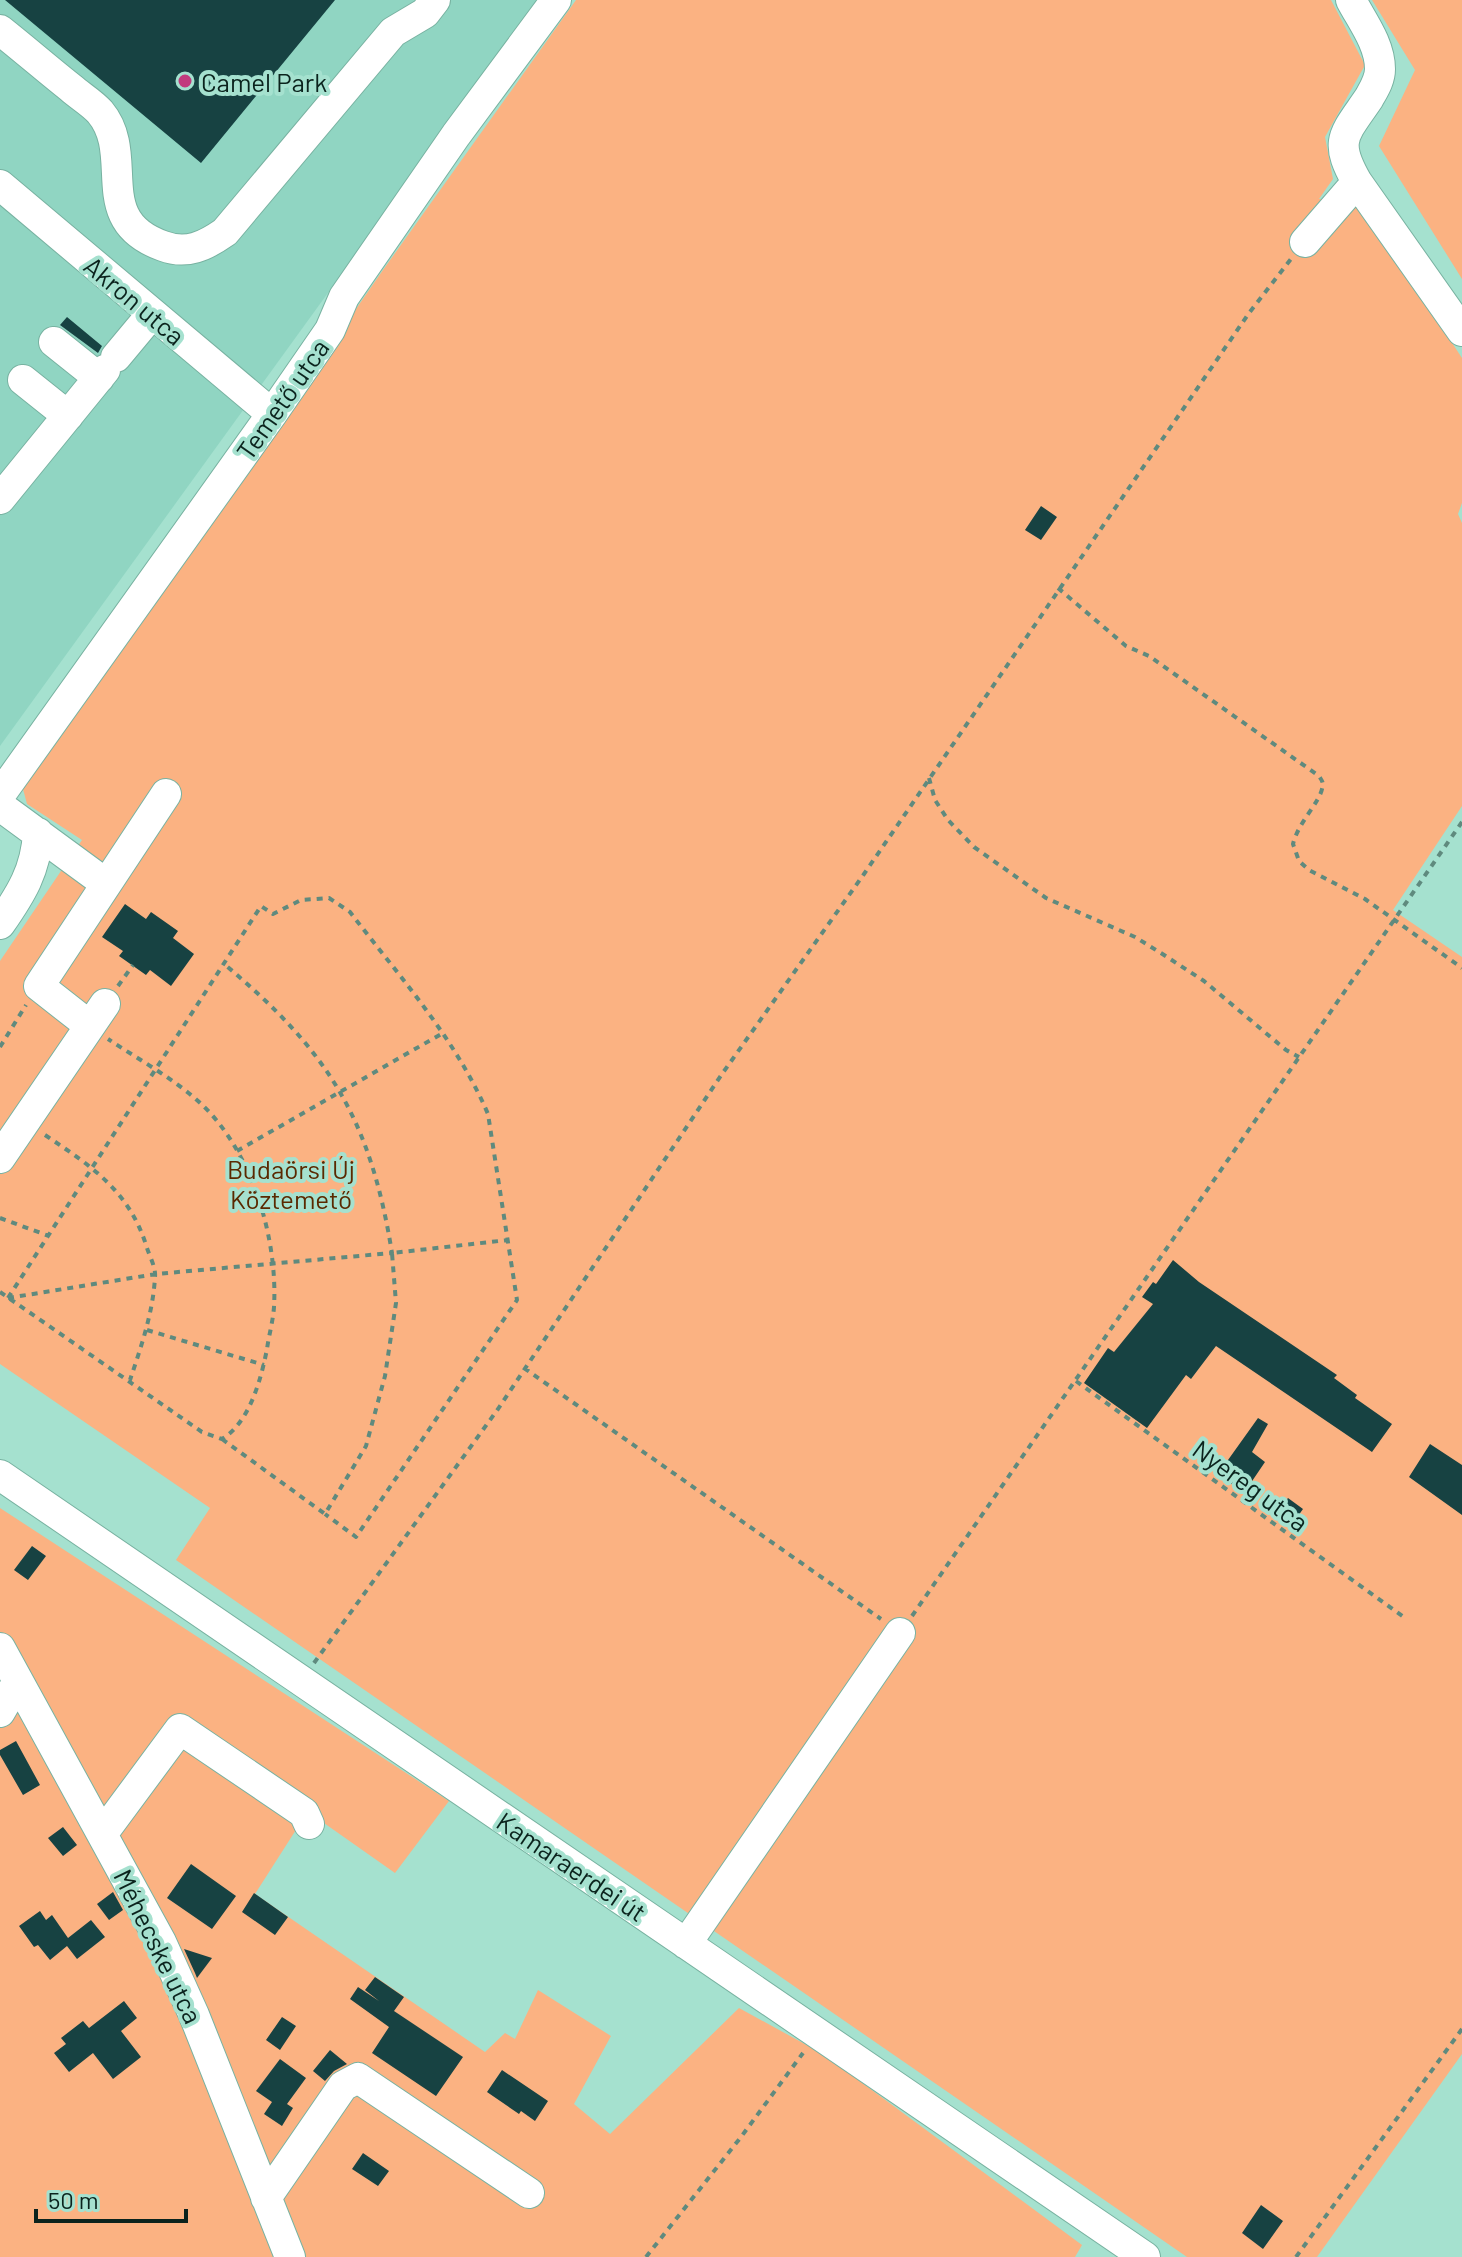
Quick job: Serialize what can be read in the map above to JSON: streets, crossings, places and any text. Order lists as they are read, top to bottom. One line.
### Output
{"streets":{"street":["Akron utca","Temető utca","Kamaraerdei út","Méhecske utca"],"path":["Nyereg utca"]},"crossings":[["Akron utca","Temető utca"]],"parks":["Budaörsi Új Köztemető"],"places":["Camel Park"],"scale_bar":"50 m"}
